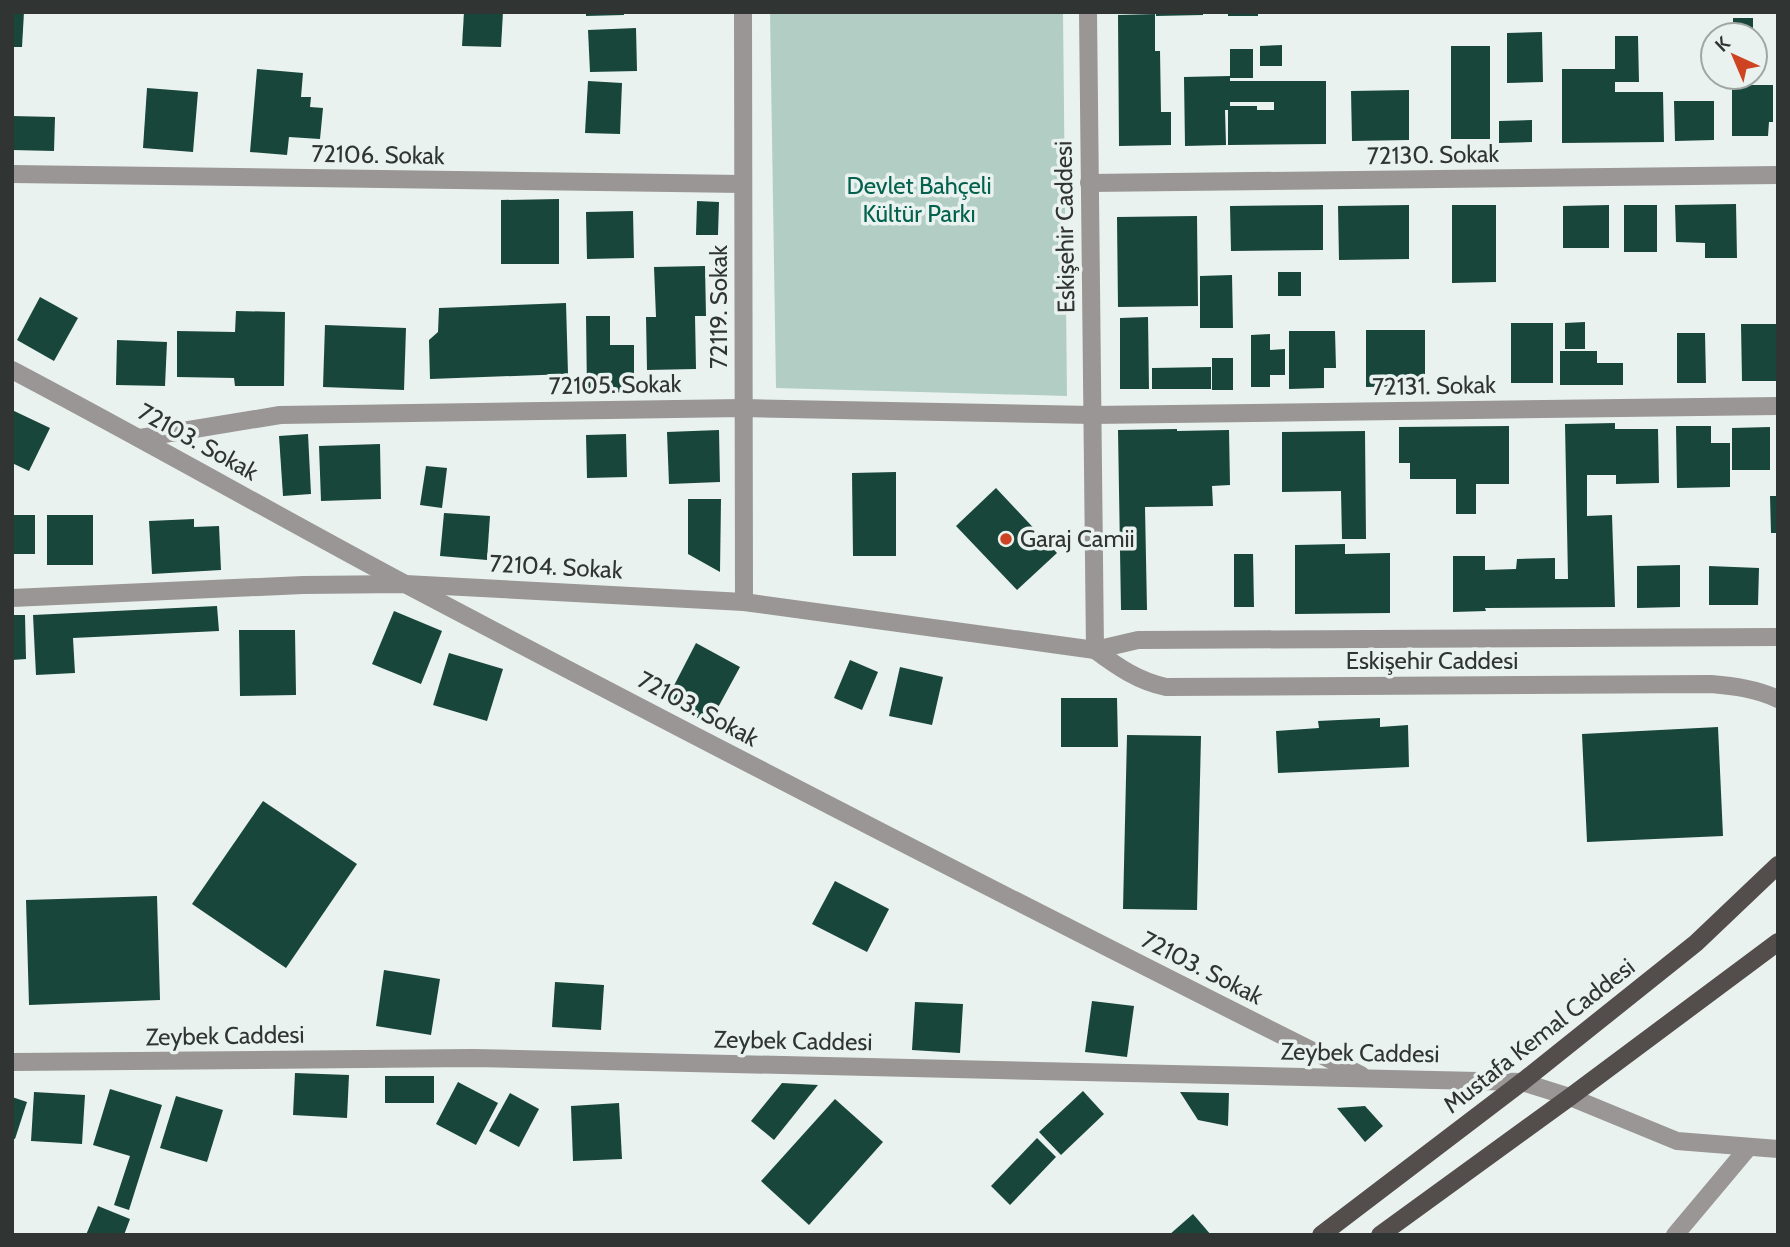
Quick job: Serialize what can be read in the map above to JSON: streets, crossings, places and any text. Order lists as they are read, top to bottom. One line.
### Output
{"streets":{"main road":["Mustafa Kemal Caddesi"],"street":["72106. Sokak","72130. Sokak","Eskişehir Caddesi","72119. Sokak","72105. Sokak","72131. Sokak","72103. Sokak","72104. Sokak","Zeybek Caddesi"]},"crossings":[["72106. Sokak","72119. Sokak"],["72130. Sokak","Eskişehir Caddesi"],["Eskişehir Caddesi","72105. Sokak"],["Eskişehir Caddesi","72131. Sokak"],["Eskişehir Caddesi","72104. Sokak"],["72119. Sokak","72105. Sokak"],["72119. Sokak","72104. Sokak"],["72105. Sokak","72131. Sokak"],["72105. Sokak","72103. Sokak"],["72103. Sokak","72104. Sokak"],["72103. Sokak","Zeybek Caddesi"],["Zeybek Caddesi","Mustafa Kemal Caddesi"]],"parks":["Devlet Bahçeli Kültür Parkı"],"places":["Garaj Camii"],"north":"top left"}
